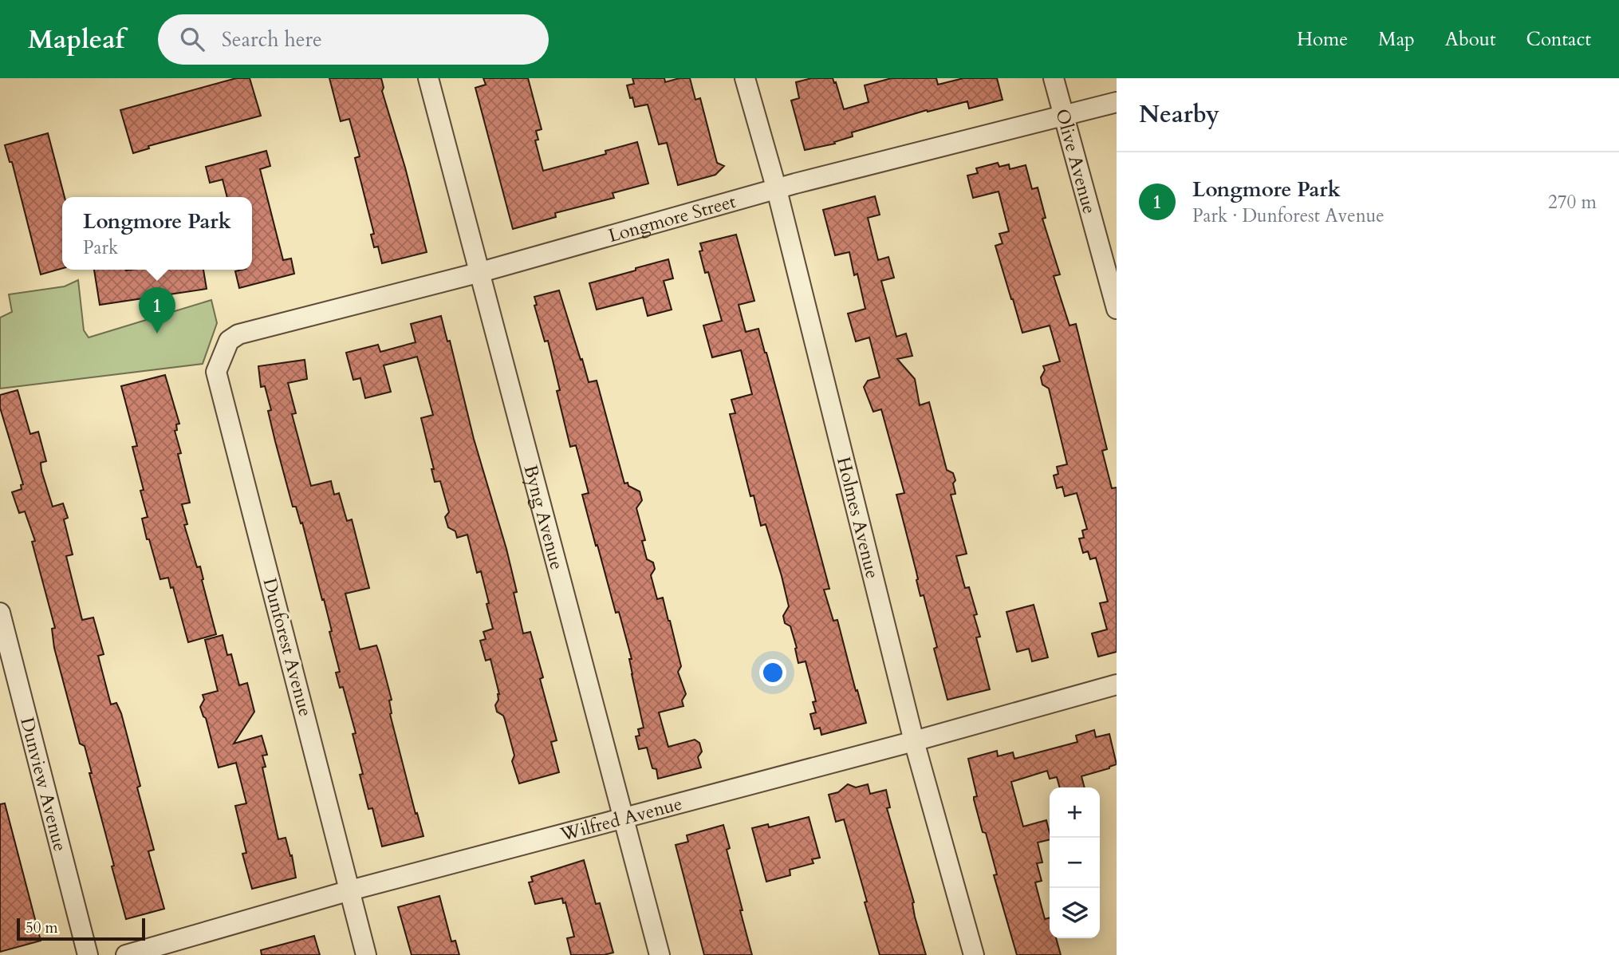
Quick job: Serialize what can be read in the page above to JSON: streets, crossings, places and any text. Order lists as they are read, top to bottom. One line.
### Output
{"streets":{"street":["Olive Avenue","Longmore Street","Byng Avenue","Holmes Avenue","Dunforest Avenue","Dunview Avenue","Wilfred Avenue"]},"crossings":[["Olive Avenue","Longmore Street"],["Longmore Street","Byng Avenue"],["Longmore Street","Holmes Avenue"],["Longmore Street","Dunforest Avenue"],["Byng Avenue","Wilfred Avenue"],["Holmes Avenue","Wilfred Avenue"],["Dunforest Avenue","Wilfred Avenue"]],"scale_bar":"50 m","page":{"header":"Mapleaf","search":"Search here","nav":["Home","Map","About","Contact"],"heading":"Nearby","list":[{"mark":"1","name":"Longmore Park","note":"Park · Dunforest Avenue","value":"270 m"}],"popup":["Longmore Park","Park"],"pins":"1","map_buttons":["+","−"],"scale":"50 m"}}
